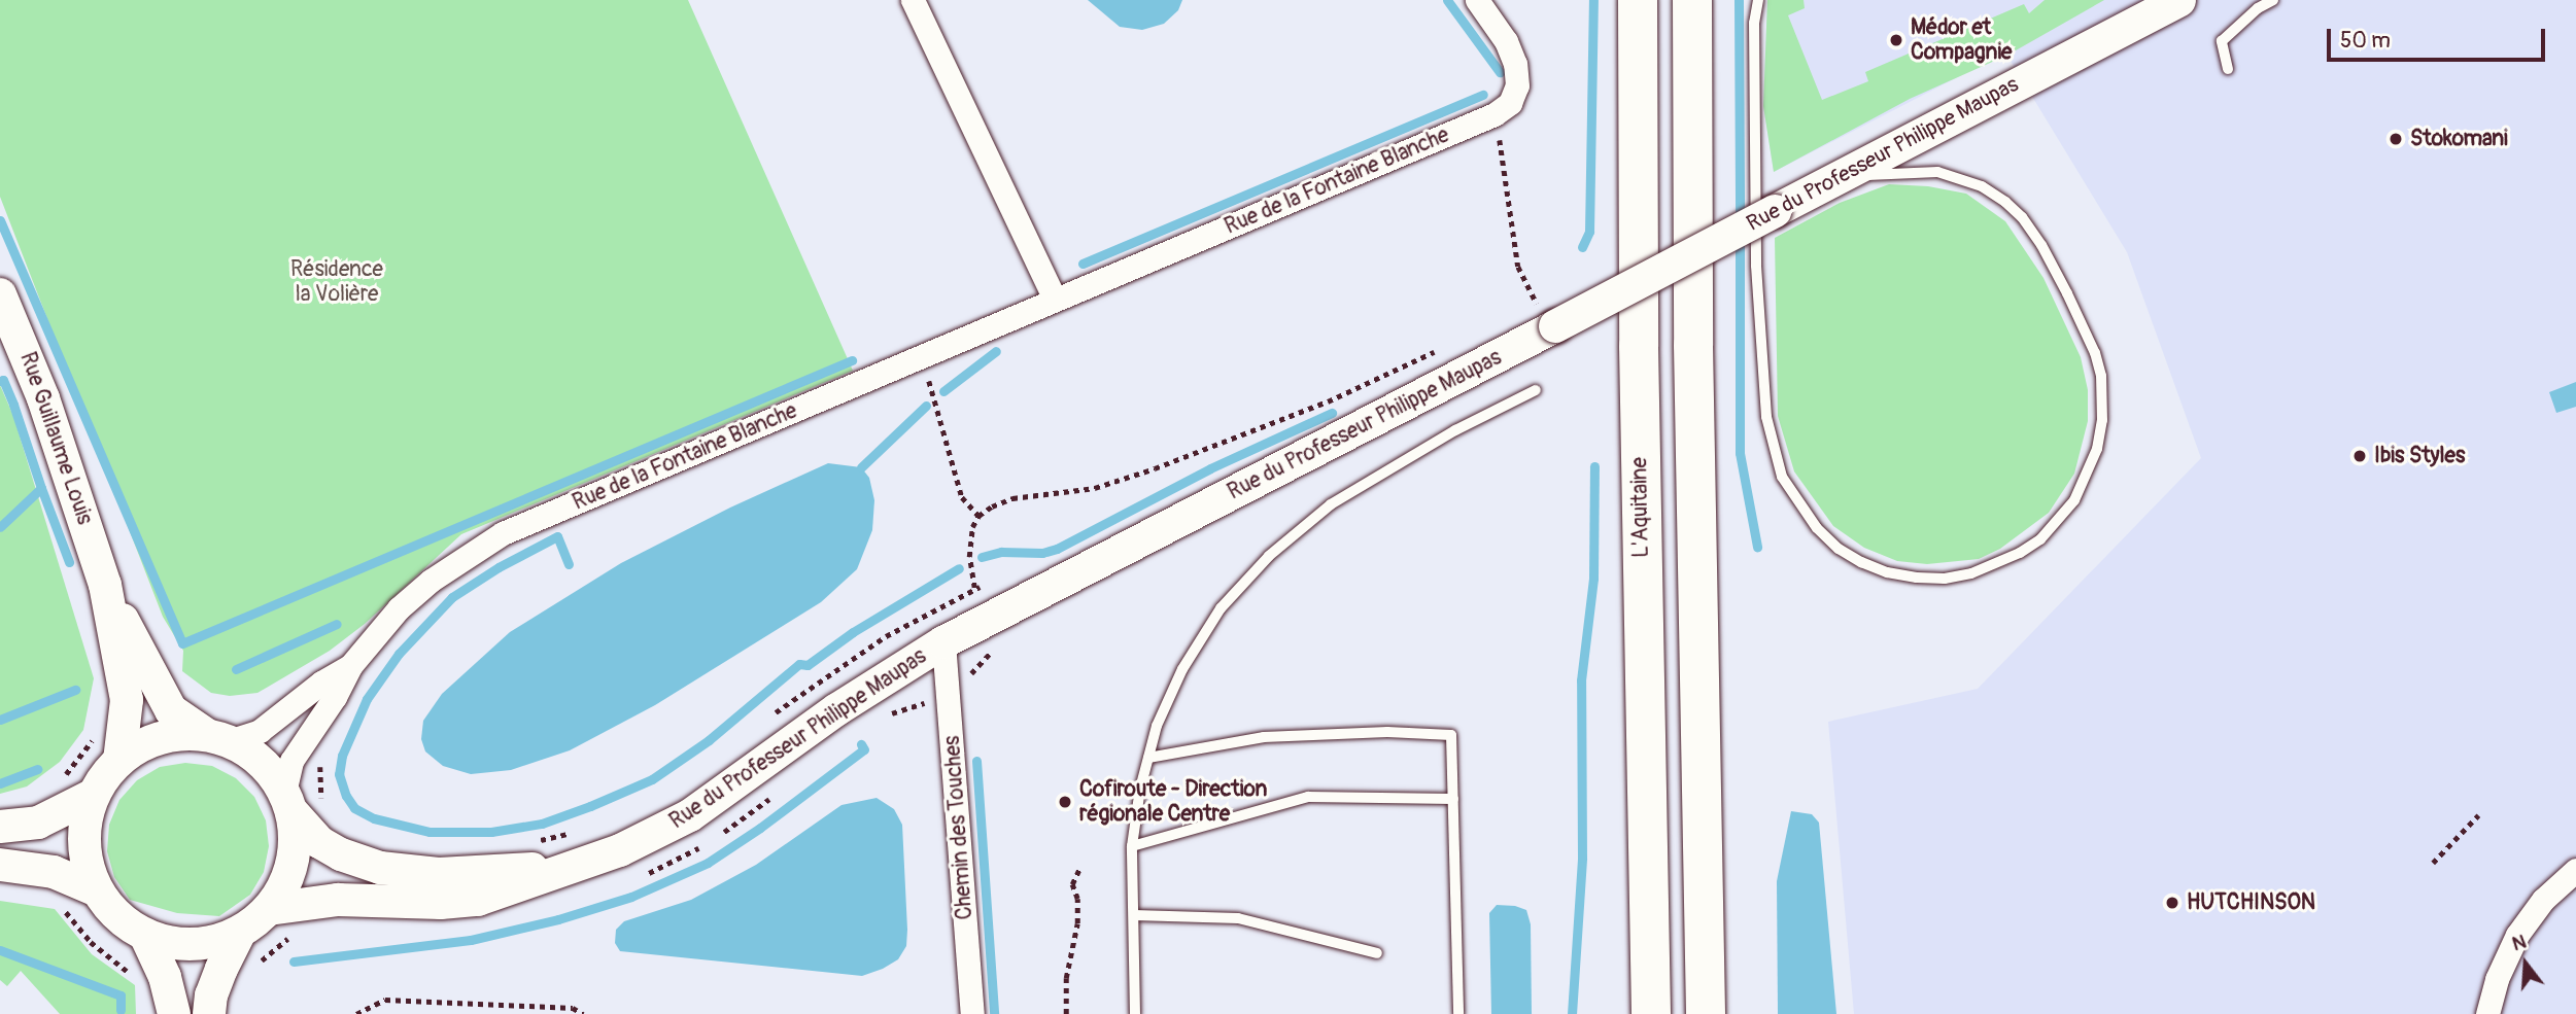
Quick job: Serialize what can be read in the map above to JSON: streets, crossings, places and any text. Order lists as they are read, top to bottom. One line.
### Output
{"streets":{"highway":["L'Aquitaine"],"street":["Rue du Professeur Philippe Maupas","Rue de la Fontaine Blanche","Rue Guillaume Louis","Chemin des Touches"]},"crossings":[["Rue du Professeur Philippe Maupas","Rue de la Fontaine Blanche"],["Rue du Professeur Philippe Maupas","Rue Guillaume Louis"],["Rue du Professeur Philippe Maupas","Chemin des Touches"],["Rue de la Fontaine Blanche","Rue Guillaume Louis"]],"parks":["Résidence la Volière"],"places":["Médor et Compagnie","Stokomani","Ibis Styles","Cofiroute - Direction régionale Centre","HUTCHINSON"],"scale_bar":"50 m","north":"top"}
